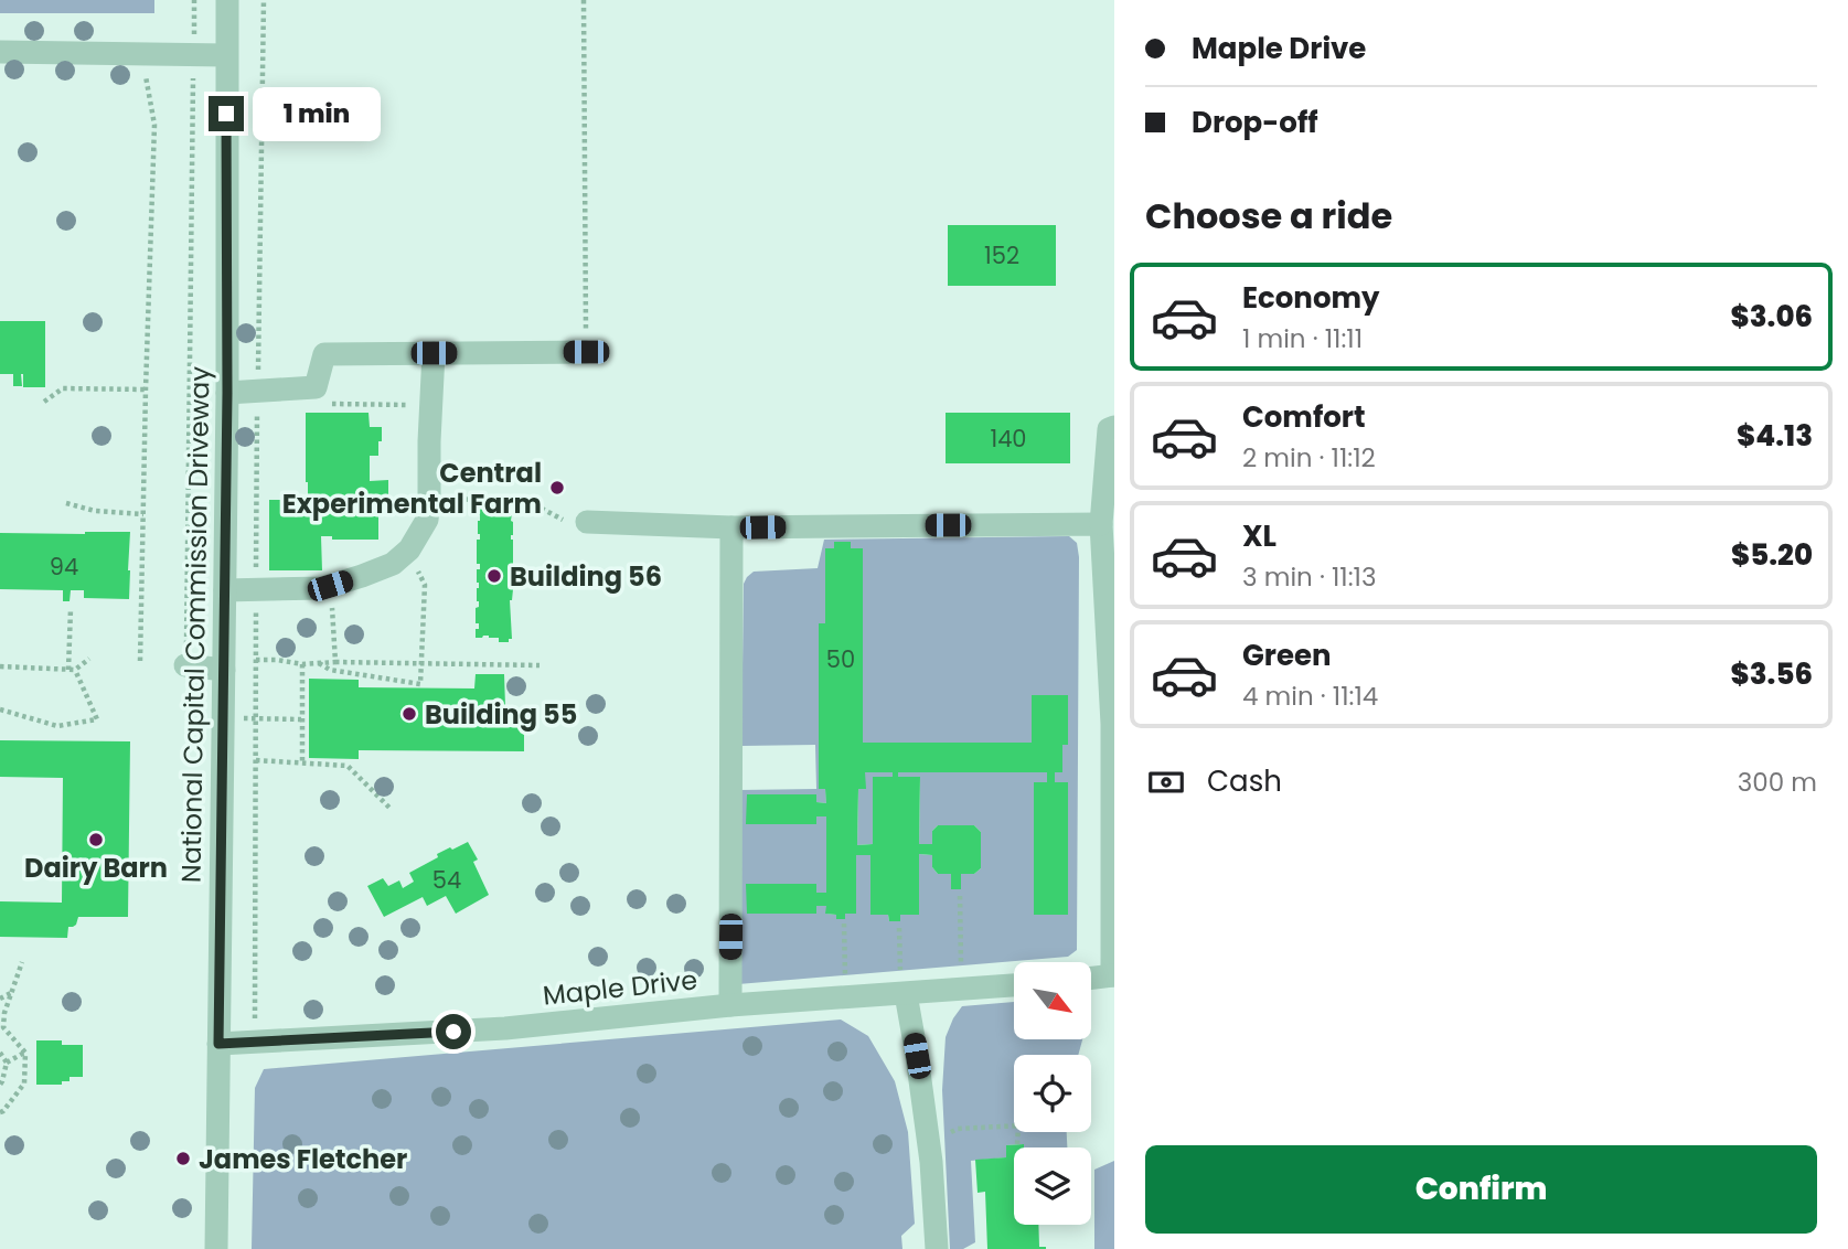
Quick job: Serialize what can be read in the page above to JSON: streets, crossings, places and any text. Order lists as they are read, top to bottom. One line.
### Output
{"streets":{"street":["National Capital Commission Driveway","Maple Drive"]},"crossings":[["National Capital Commission Driveway","Maple Drive"]],"places":["Central Experimental Farm","Building 56","Building 55","Dairy Barn","James Fletcher"],"house_numbers":["152","140","94","50","54"],"north":"bottom right","page":{"banner":["Maple Drive","Drop-off"],"bubble":"1 min","heading":"Choose a ride","list":[{"name":"Economy","note":"1 min · 11:11","value":"$3.06"},{"name":"Comfort","note":"2 min · 11:12","value":"$4.13"},{"name":"XL","note":"3 min · 11:13","value":"$5.20"},{"name":"Green","note":"4 min · 11:14","value":"$3.56"}],"pay":["Cash","300 m"],"buttons":"Confirm"}}
